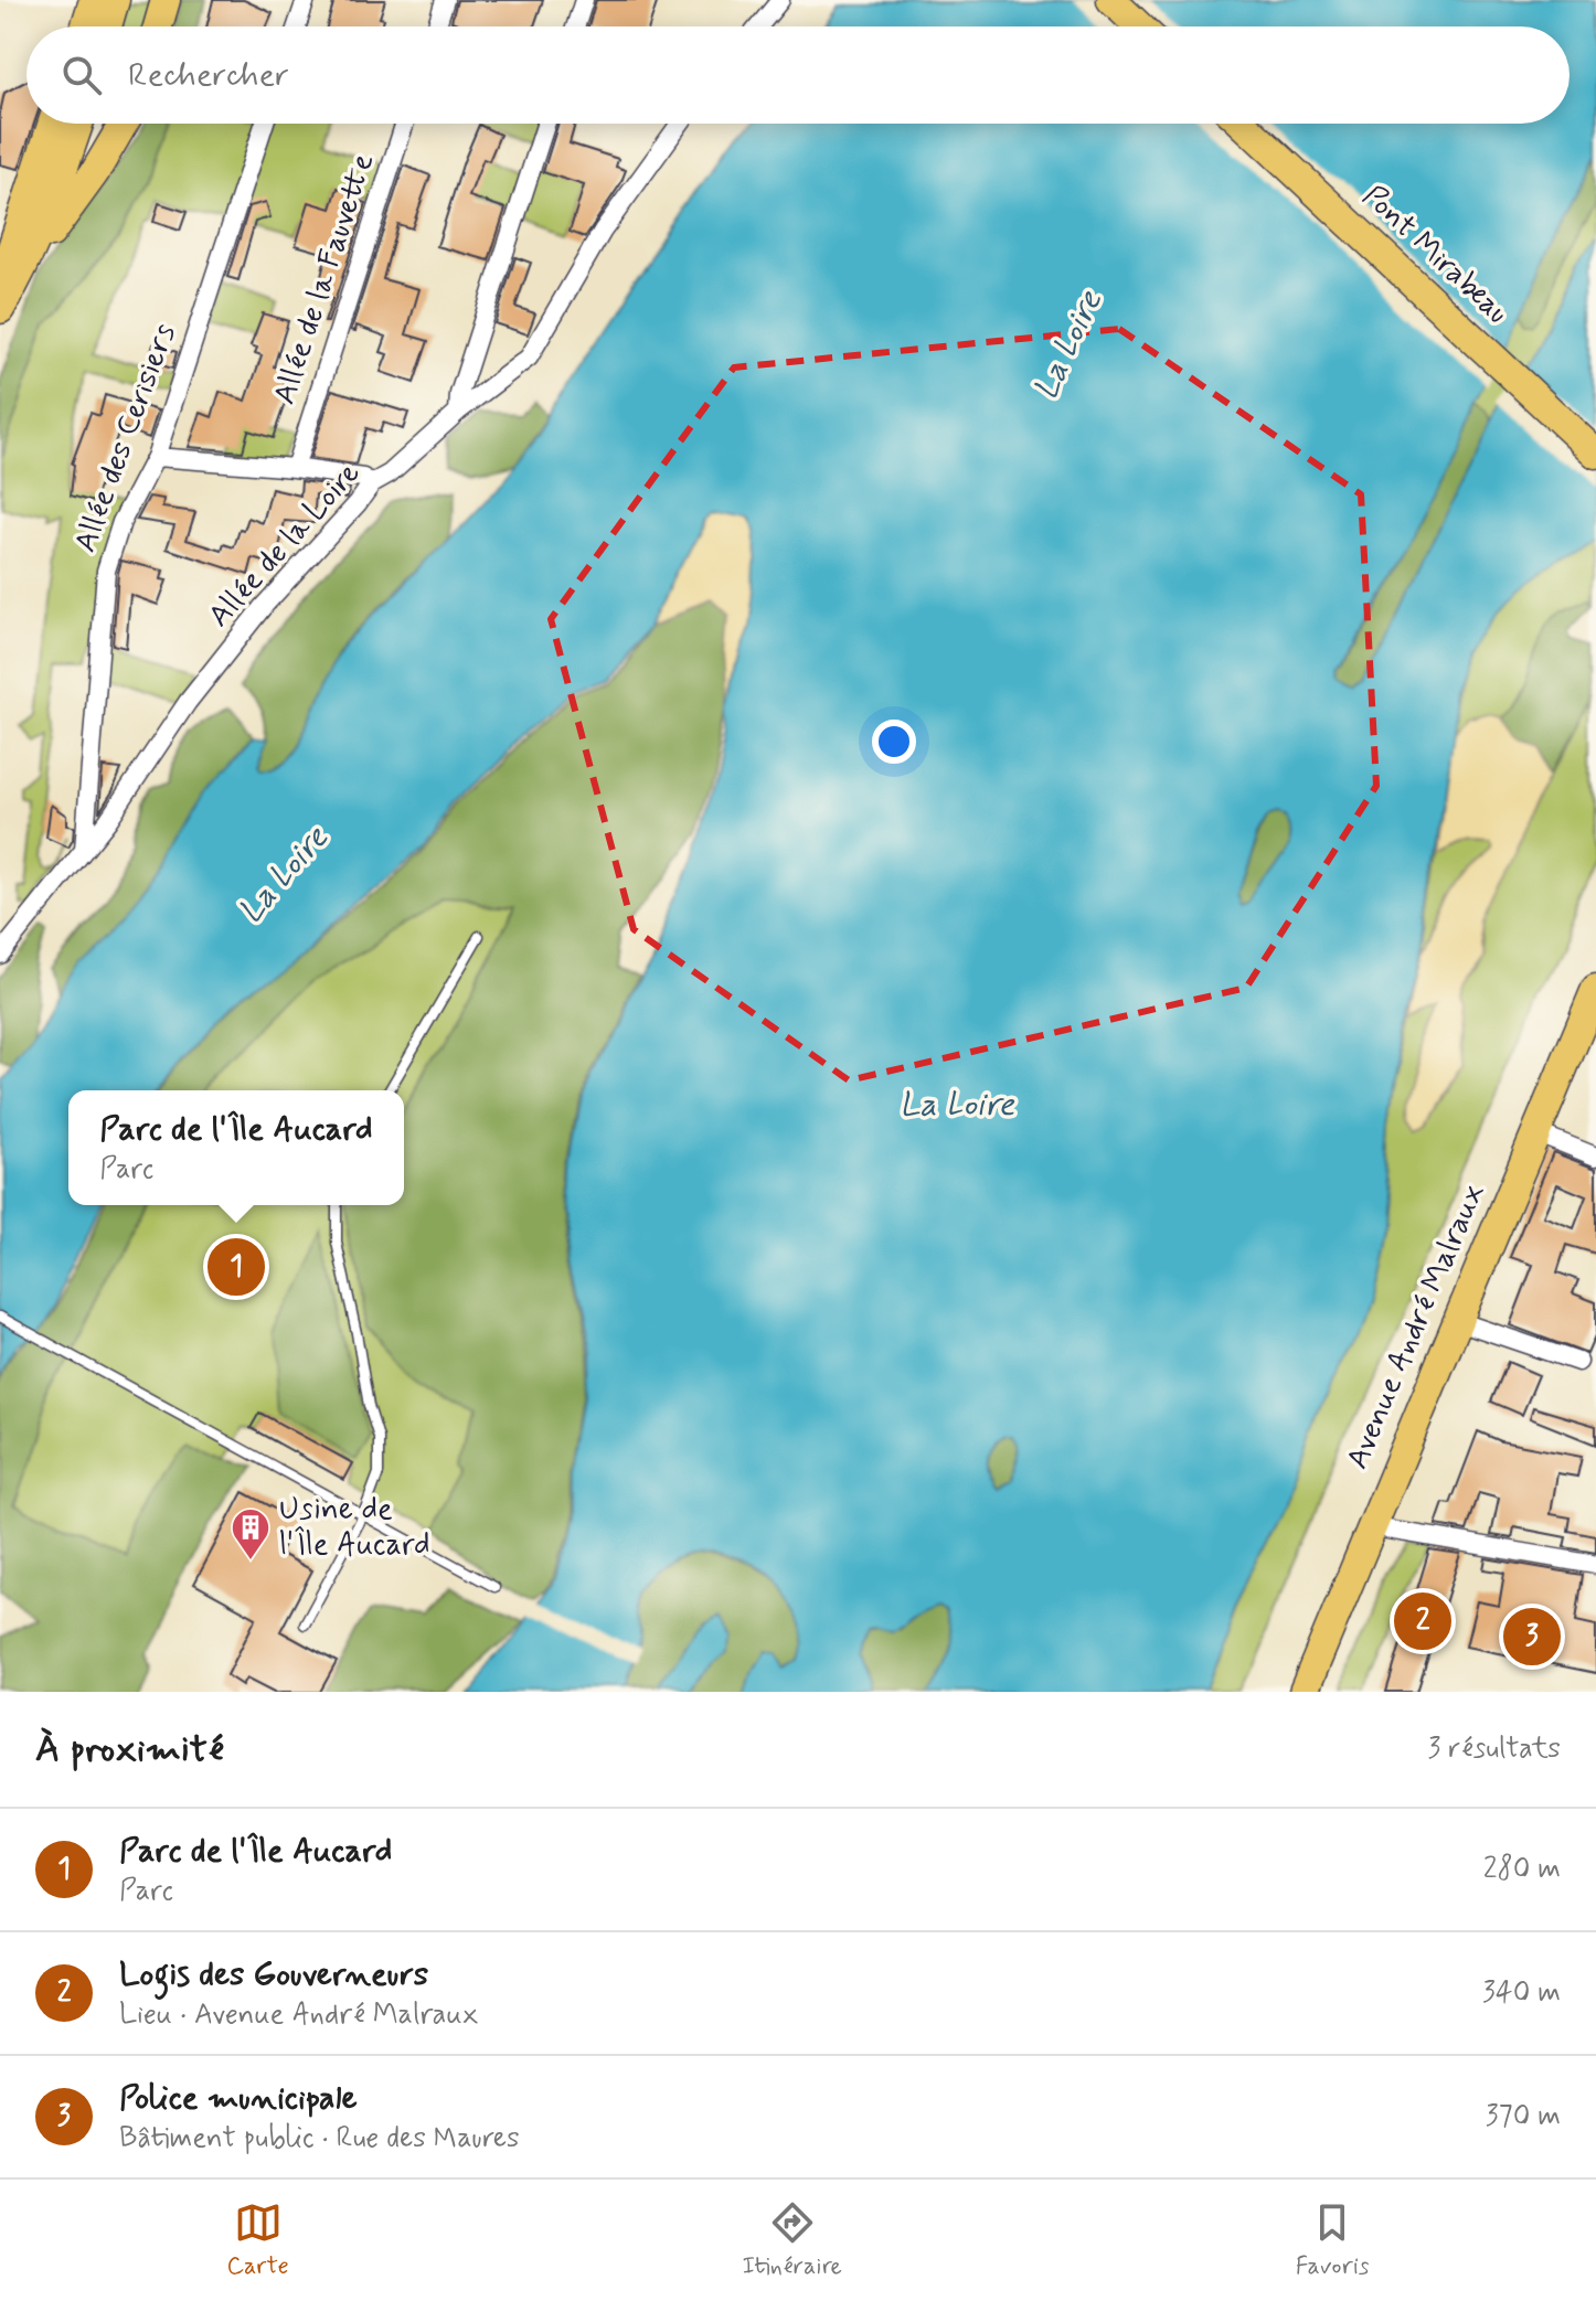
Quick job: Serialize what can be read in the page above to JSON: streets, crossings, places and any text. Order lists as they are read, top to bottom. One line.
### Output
{"streets":{"main road":["Pont Mirabeau","Avenue André Malraux"],"street":["Allée de la Fauvette","Allée des Cerisiers","Allée de la Loire"]},"crossings":[["Allée des Cerisiers","Allée de la Loire"]],"water":["La Loire"],"places":{"building":["Usine de l'Île Aucard"]},"page":{"search":"Rechercher","popup":["Parc de l'Île Aucard","Parc"],"pins":["1","2","3"],"heading":["À proximité","3 résultats"],"list":[{"mark":"1","name":"Parc de l'Île Aucard","note":"Parc","value":"280 m"},{"mark":"2","name":"Logis des Gouverneurs","note":"Lieu · Avenue André Malraux","value":"340 m"},{"mark":"3","name":"Police municipale","note":"Bâtiment public · Rue des Maures","value":"370 m"}],"nav":["Carte","Itinéraire","Favoris"]}}
